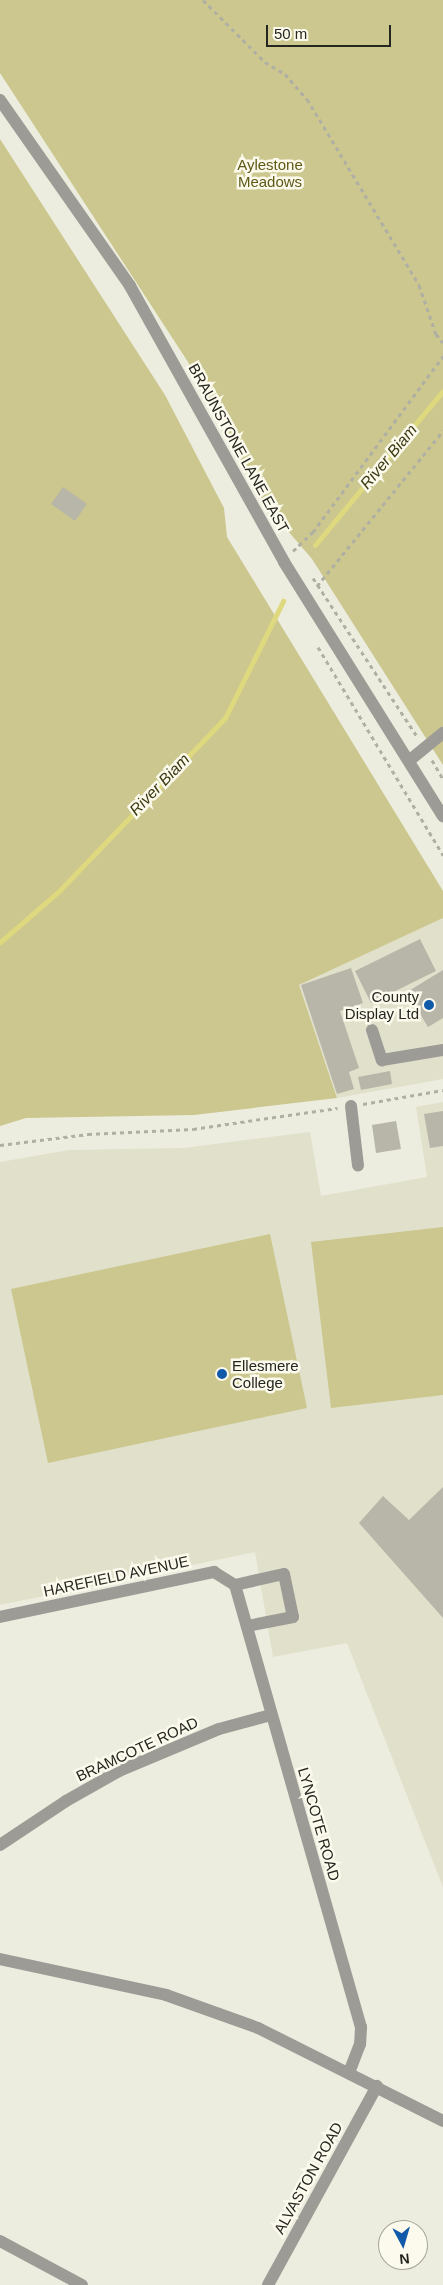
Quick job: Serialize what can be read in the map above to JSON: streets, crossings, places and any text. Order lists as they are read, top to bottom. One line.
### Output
{"streets":{"street":["BRAUNSTONE LANE EAST","HAREFIELD AVENUE","BRAMCOTE ROAD","LYNCOTE ROAD","ALVASTON ROAD"]},"crossings":[["HAREFIELD AVENUE","LYNCOTE ROAD"],["BRAMCOTE ROAD","LYNCOTE ROAD"]],"water":["River Biam"],"parks":["Aylestone Meadows"],"places":["County Display Ltd","Ellesmere College"],"scale_bar":"50 m","north":"bottom"}
